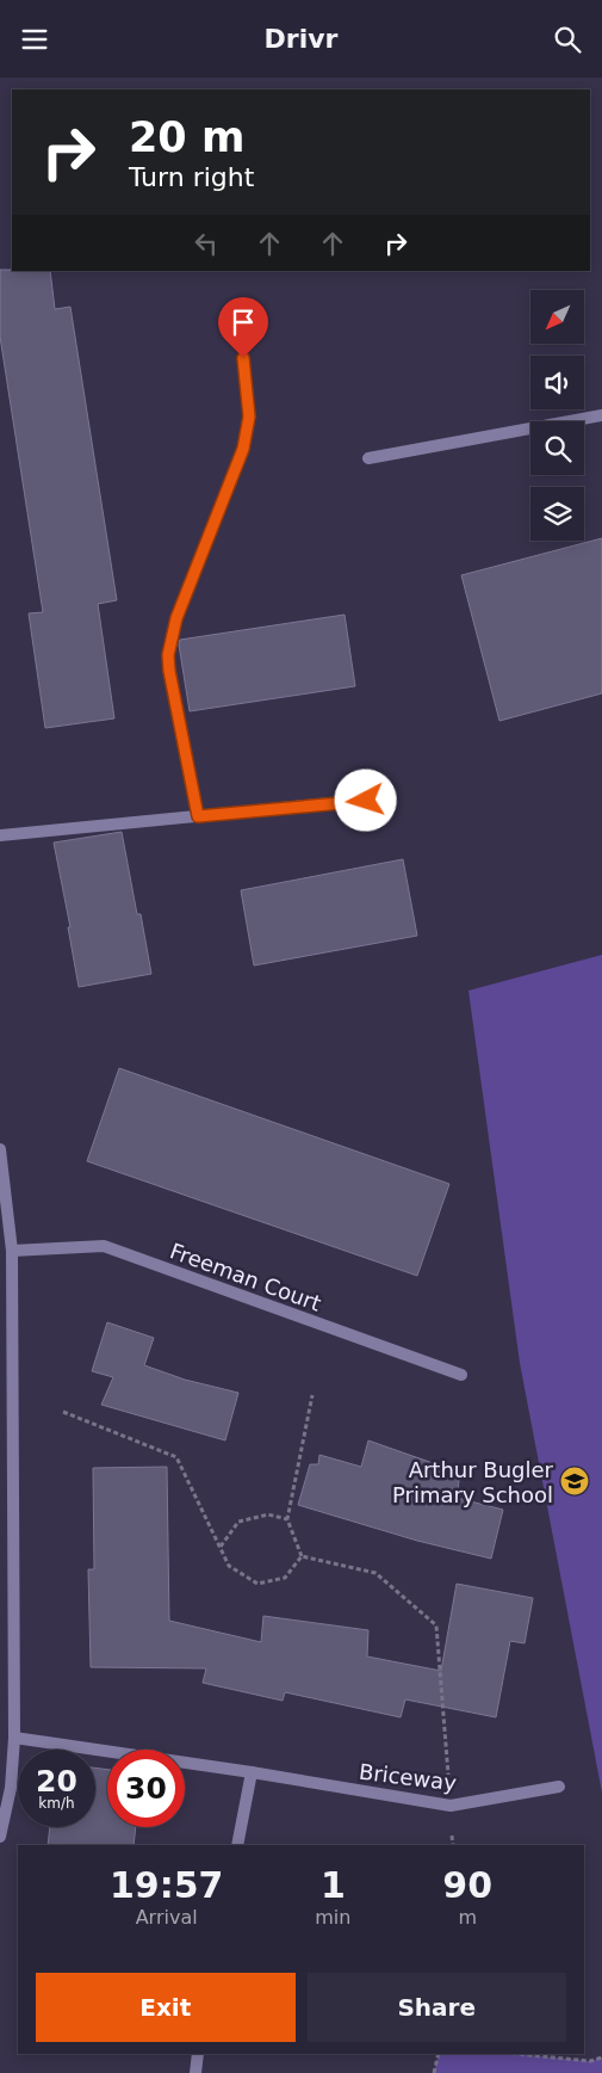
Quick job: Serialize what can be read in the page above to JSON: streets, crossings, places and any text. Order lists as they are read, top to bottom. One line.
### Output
{"streets":{"street":["Freeman Court","Briceway"]},"places":{"school or university":["Arthur Bugler Primary School"]},"north":"bottom left","page":{"header":"Drivr","turn":["20 m","Turn right"],"speed":"20 km/h","limit":"30","eta":["19:57","Arrival","1","min","90","m"],"buttons":["Exit","Share"]}}
